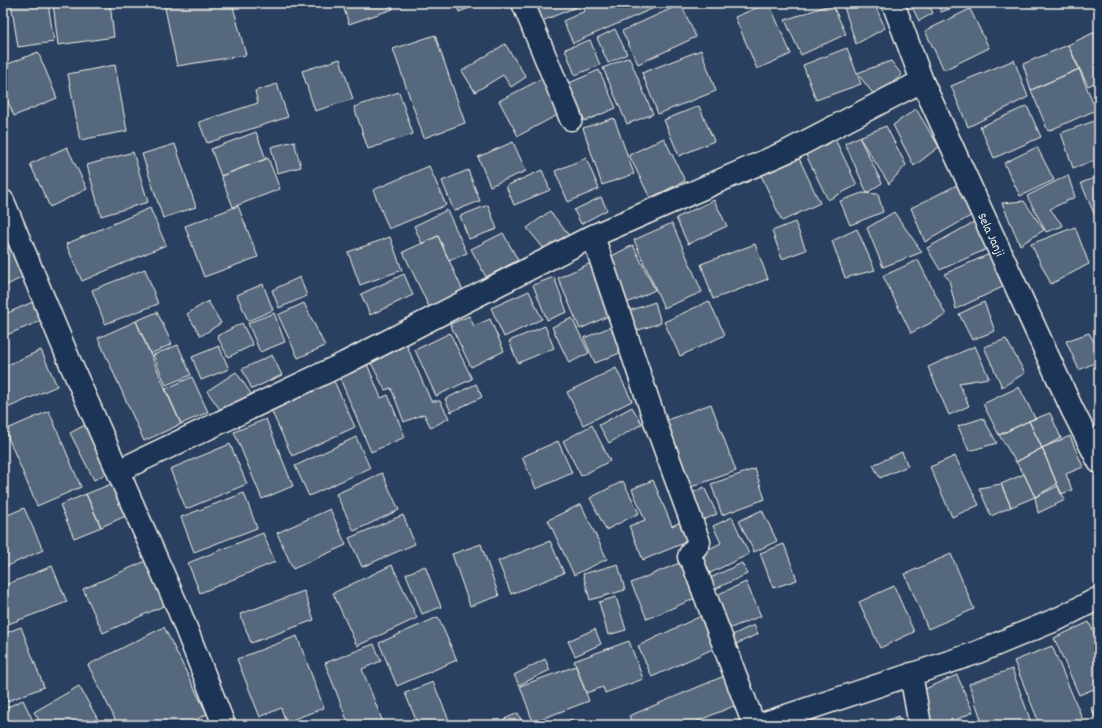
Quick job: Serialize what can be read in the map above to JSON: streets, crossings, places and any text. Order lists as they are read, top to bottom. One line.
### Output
{"streets":{"street":["Sela Janji"]}}
